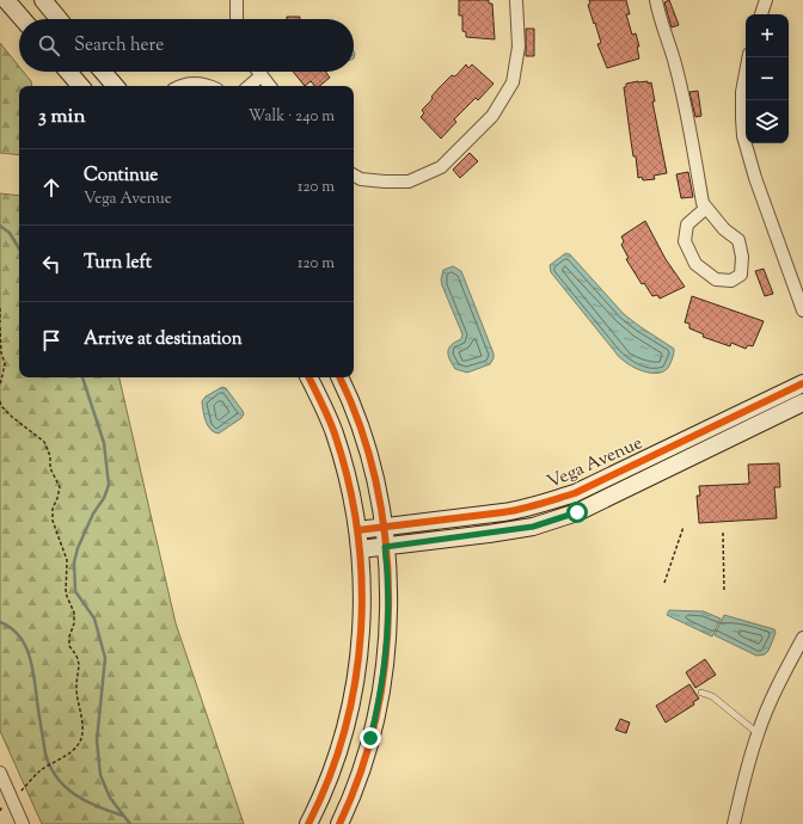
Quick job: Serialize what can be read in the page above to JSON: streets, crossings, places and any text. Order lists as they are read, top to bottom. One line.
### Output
{"streets":{"main road":["Vega Avenue"]},"page":{"map_buttons":["+","−"],"search":"Search here","heading":["3 min","Walk · 240 m"],"list":[["Continue","Vega Avenue","120 m"],["Turn left","120 m"],"Arrive at destination"]}}
